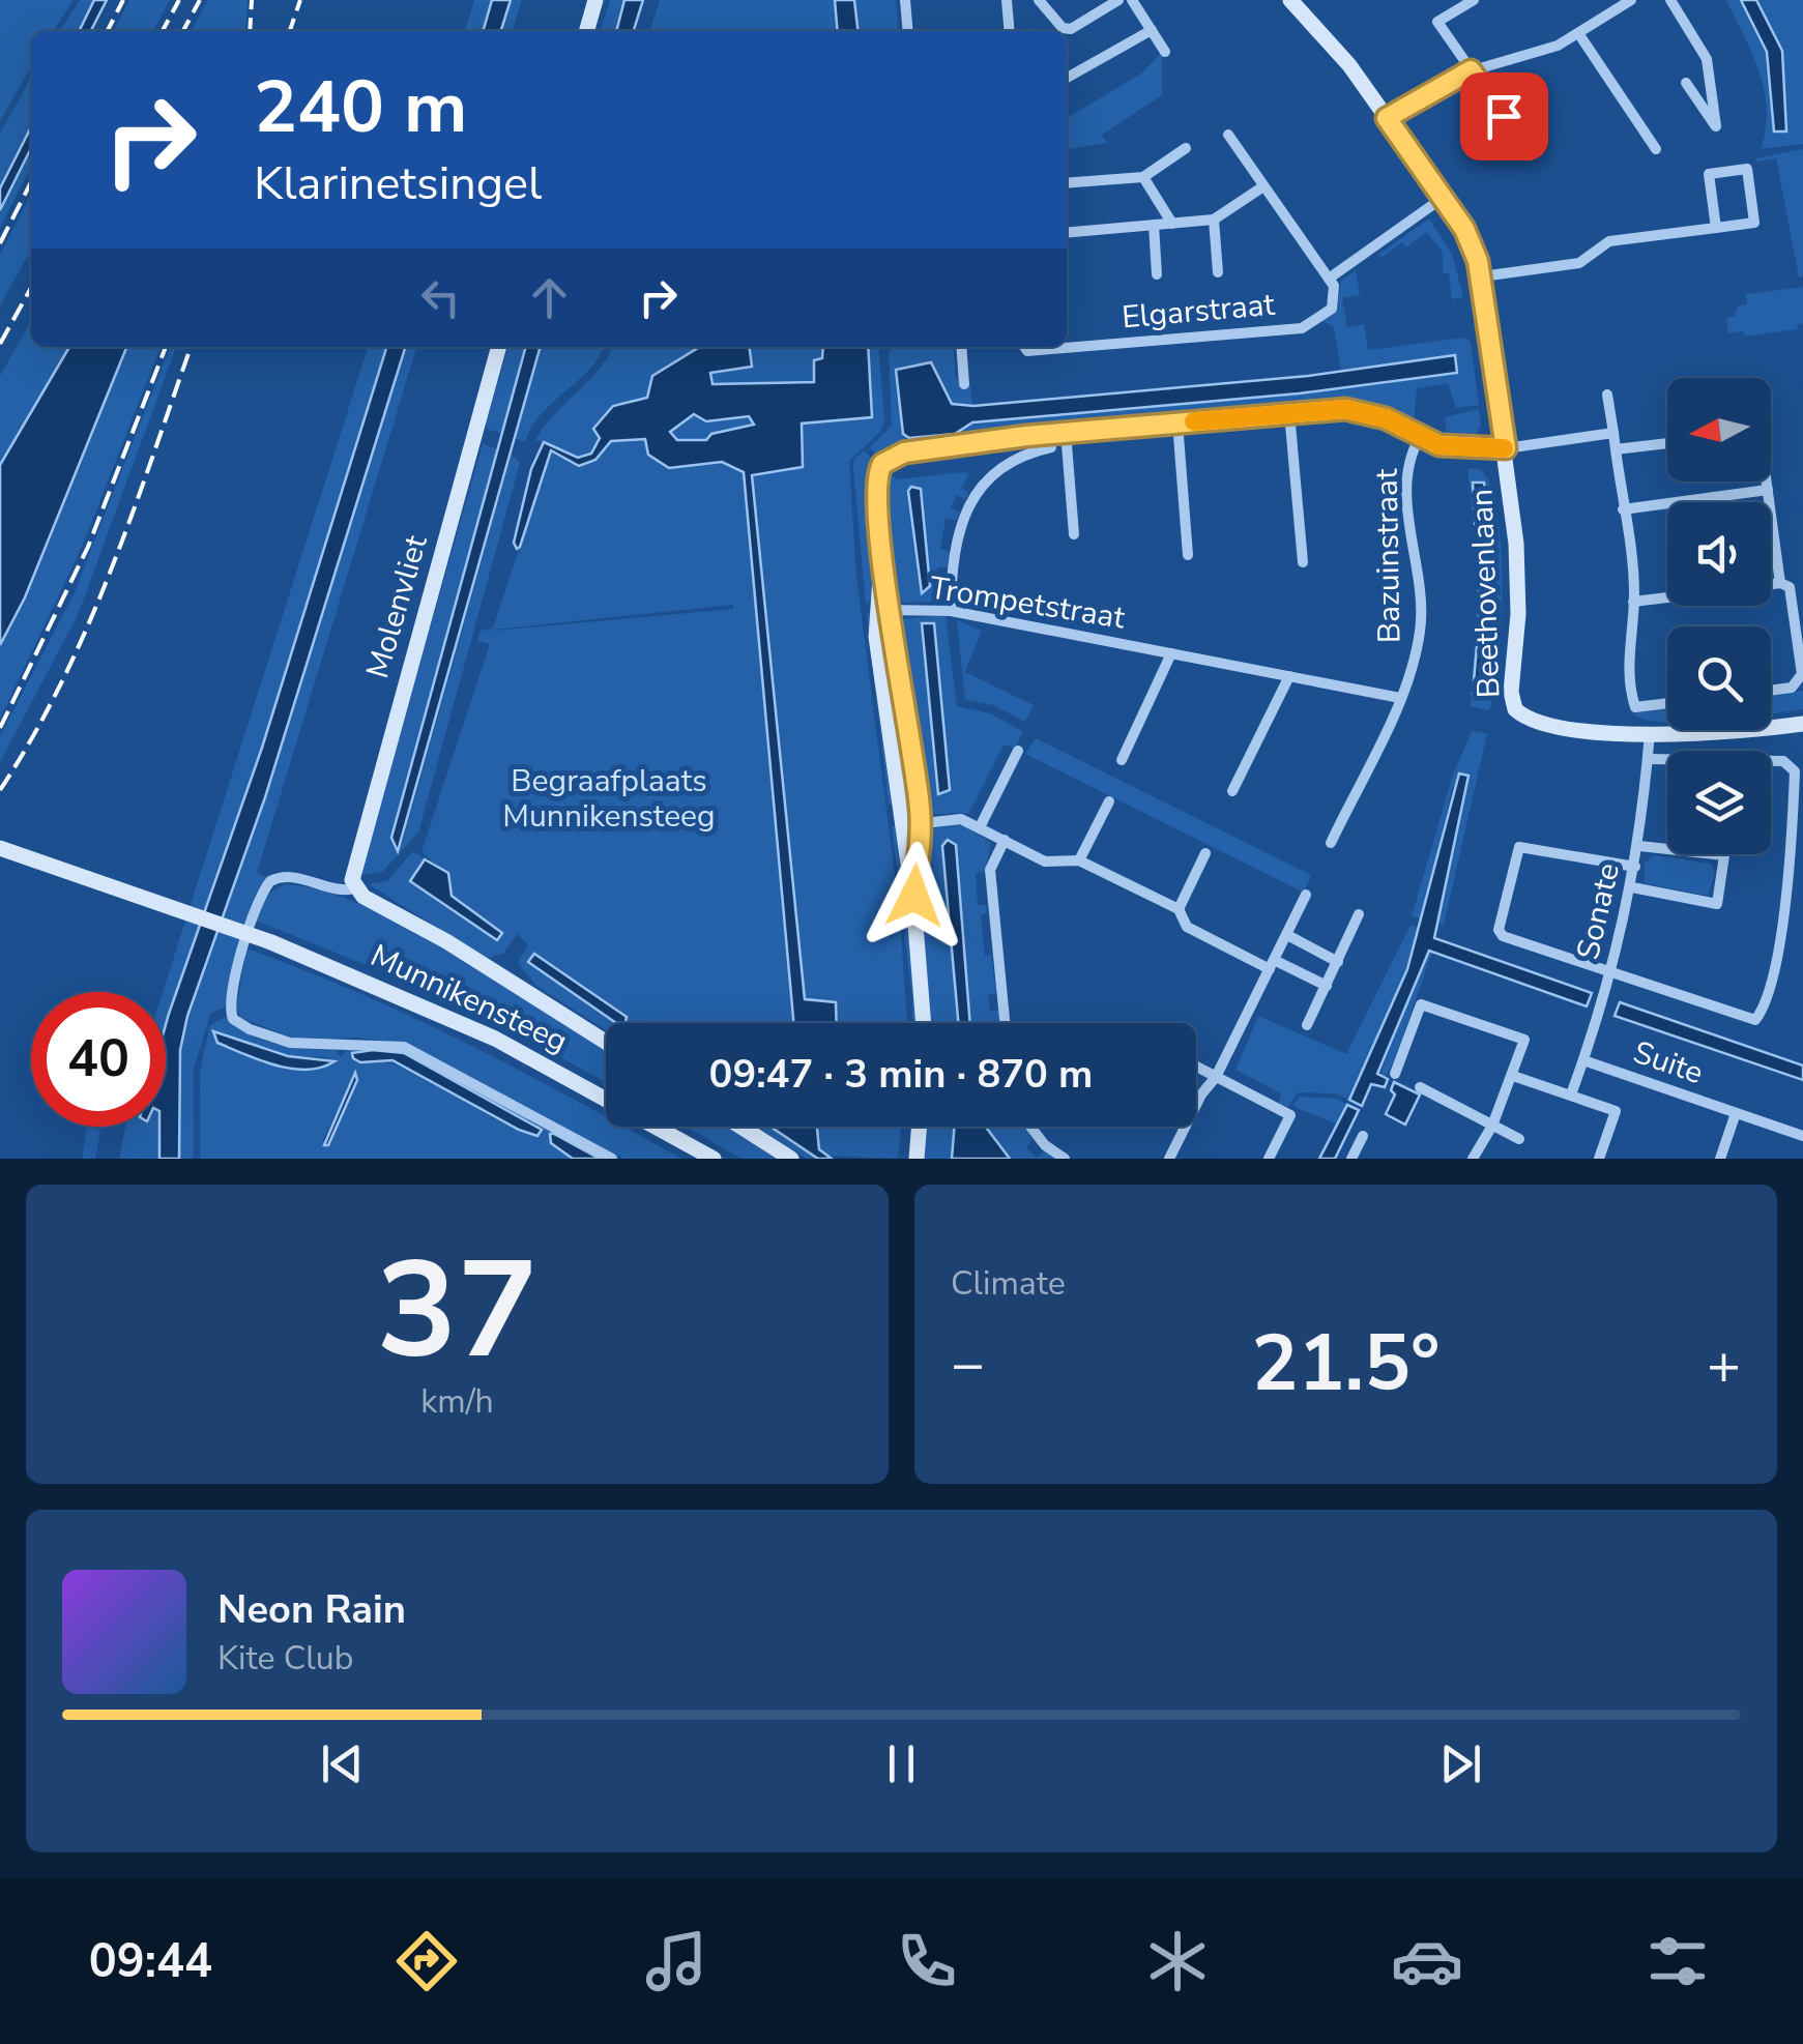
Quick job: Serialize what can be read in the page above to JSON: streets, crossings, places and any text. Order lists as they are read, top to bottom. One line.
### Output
{"streets":{"street":["Elgarstraat","Bazuinstraat","Beethovenlaan","Trompetstraat","Molenvliet","Sonate","Munnikensteeg","Suite"]},"crossings":[["Bazuinstraat","Trompetstraat"],["Beethovenlaan","Sonate"],["Molenvliet","Munnikensteeg"],["Sonate","Suite"]],"parks":["Begraafplaats Munnikensteeg"],"north":"left","page":{"turn":["240 m","Klarinetsingel"],"limit":"40","trip":"09:47 · 3 min · 870 m","tile":[["37","km/h"],"Climate"],"heat":["−","21.5°","+"],"song":["Neon Rain","Kite Club"],"tabs":"09:44"}}
